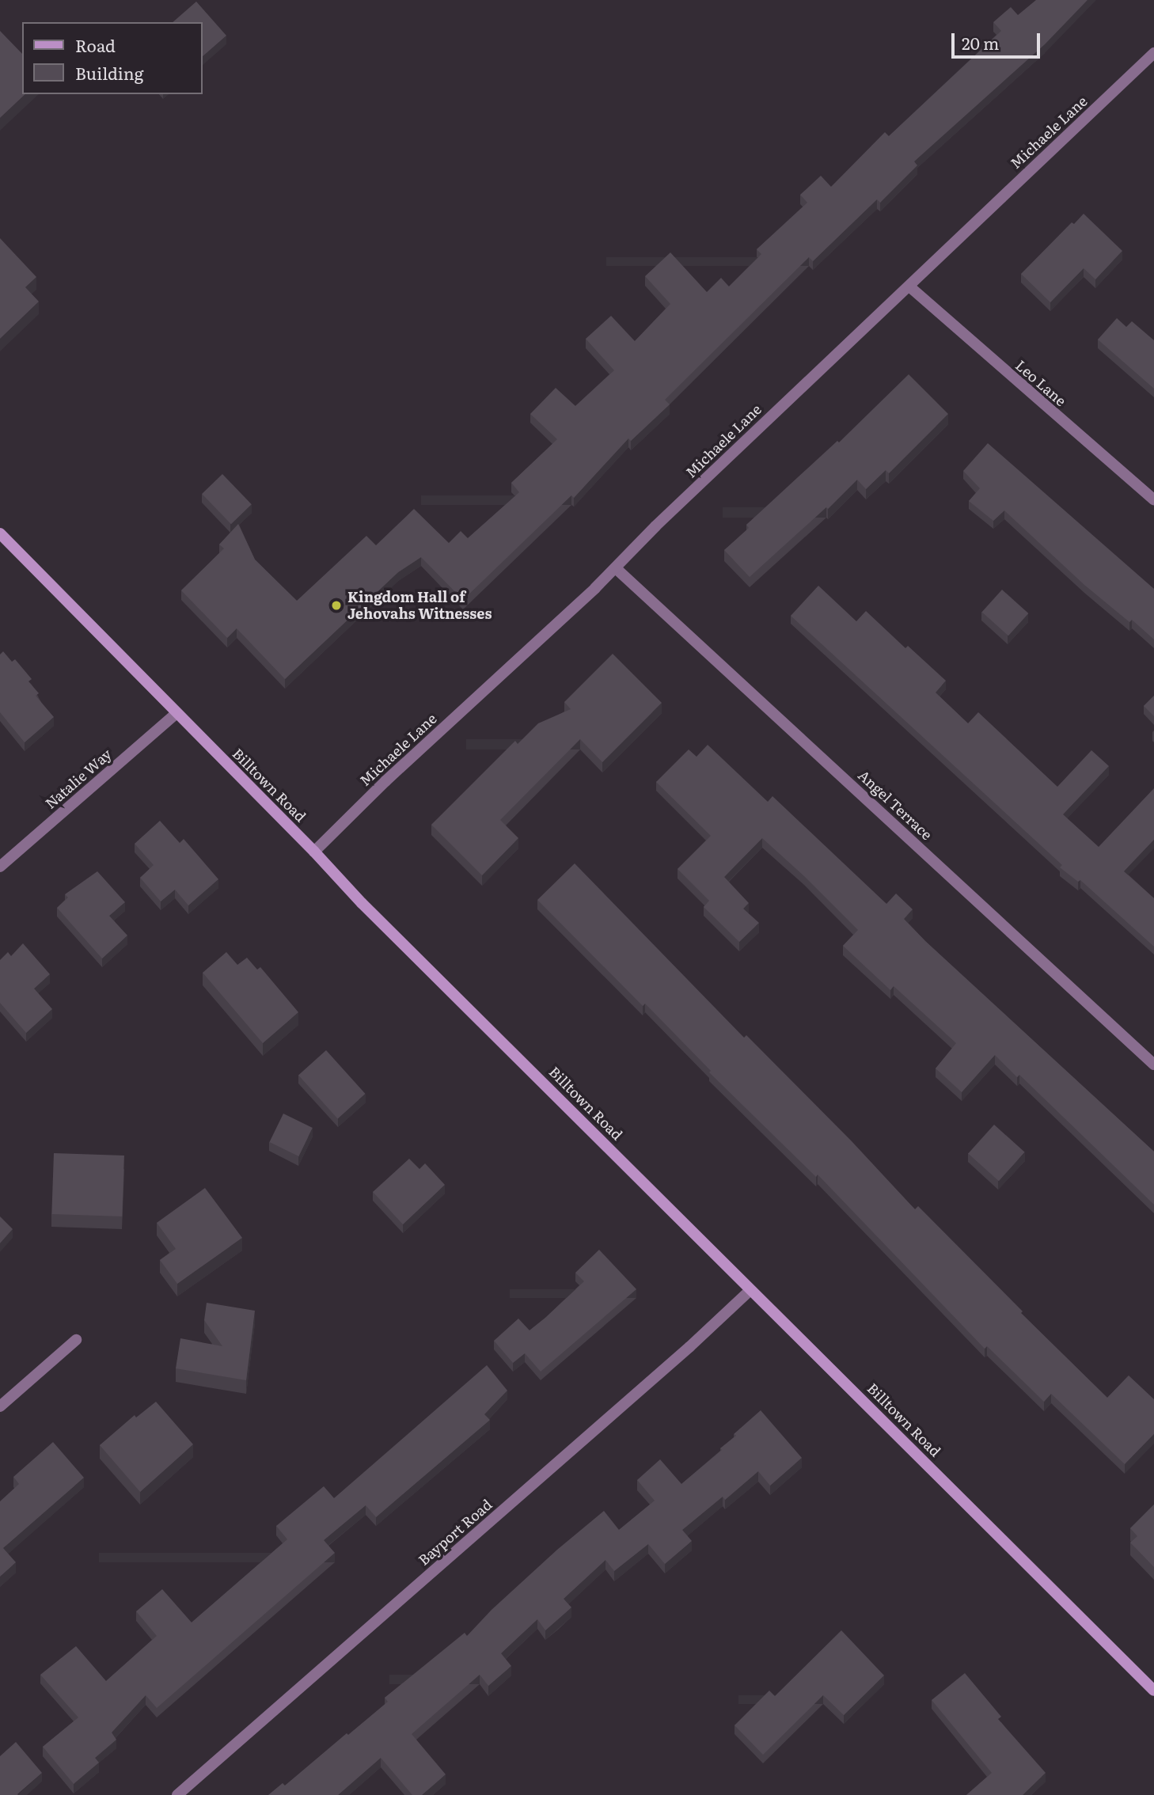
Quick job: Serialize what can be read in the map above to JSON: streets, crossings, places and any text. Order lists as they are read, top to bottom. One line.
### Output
{"streets":{"main road":["Billtown Road"],"street":["Michaele Lane","Leo Lane","Natalie Way","Angel Terrace","Bayport Road"]},"crossings":[["Michaele Lane","Leo Lane"],["Michaele Lane","Billtown Road"],["Michaele Lane","Angel Terrace"],["Natalie Way","Billtown Road"],["Billtown Road","Bayport Road"]],"places":["Kingdom Hall of Jehovahs Witnesses"],"legend":["Road","Building"],"scale_bar":"20 m"}
